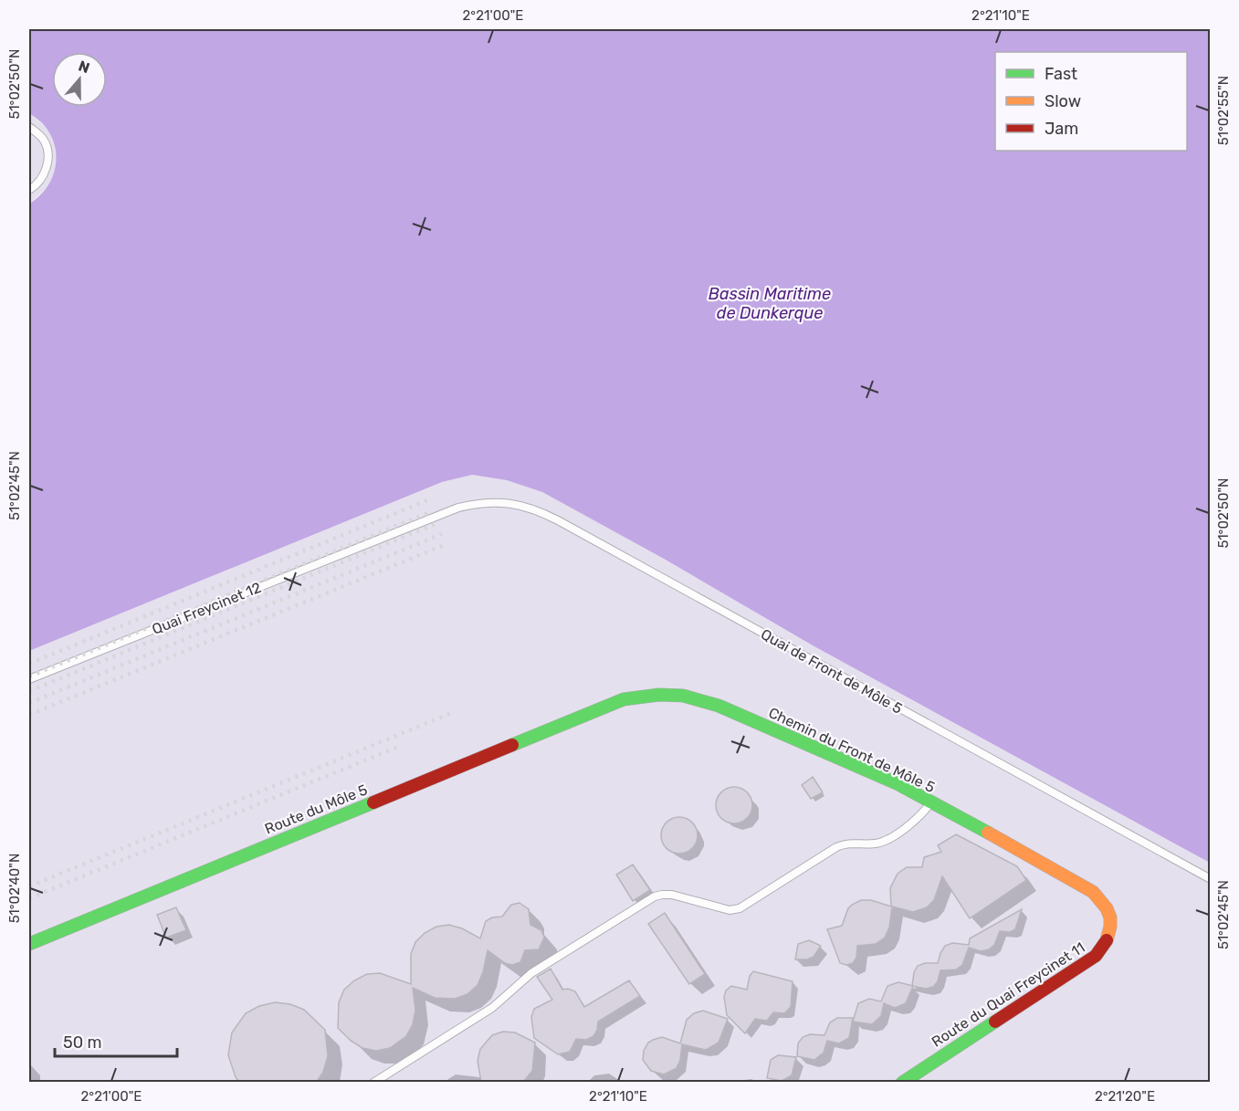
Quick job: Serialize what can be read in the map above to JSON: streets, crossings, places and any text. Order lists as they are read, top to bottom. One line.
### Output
{"streets":{"street":["Chemin du Front de Môle 5","Route du Môle 5","Route du Quai Freycinet 11"],"lane":["Quai Freycinet 12","Quai de Front de Môle 5"]},"crossings":[["Quai Freycinet 12","Quai de Front de Môle 5"],["Chemin du Front de Môle 5","Route du Môle 5"],["Chemin du Front de Môle 5","Route du Quai Freycinet 11"]],"water":["Bassin Maritime de Dunkerque"],"legend":["Fast","Slow","Jam"],"scale_bar":"50 m","north":"top","coordinates":["2°21'00\"E","2°21'10\"E","51°02'50\"N","51°02'55\"N","51°02'45\"N","51°02'40\"N","2°21'20\"E"]}
